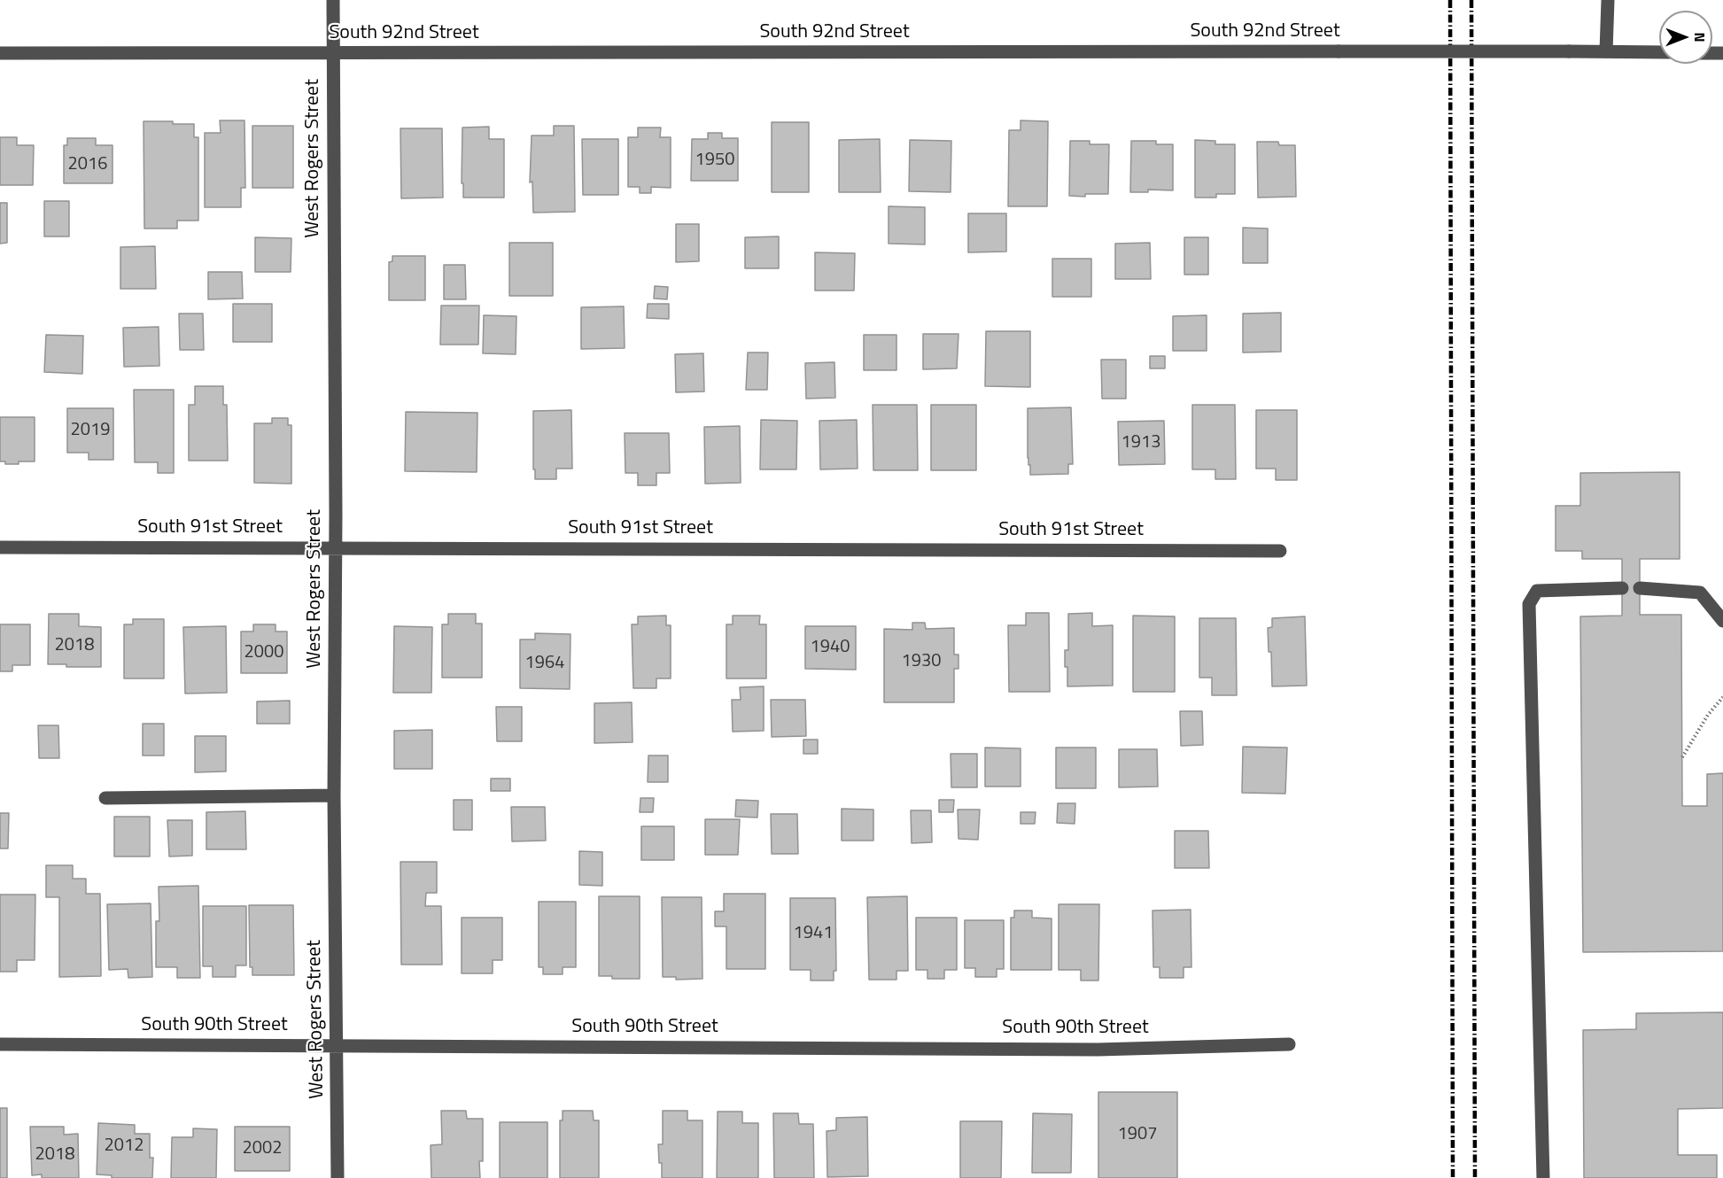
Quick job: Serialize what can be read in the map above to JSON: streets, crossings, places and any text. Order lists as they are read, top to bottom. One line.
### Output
{"streets":{"street":["South 92nd Street","West Rogers Street","South 91st Street","South 90th Street"]},"crossings":[["South 92nd Street","West Rogers Street"],["West Rogers Street","South 91st Street"],["West Rogers Street","South 90th Street"]],"house_numbers":["1950","2016","2019","1913","2018","1940","2000","1930","1964","1941","1907","2012","2002","2018"],"north":"right"}
